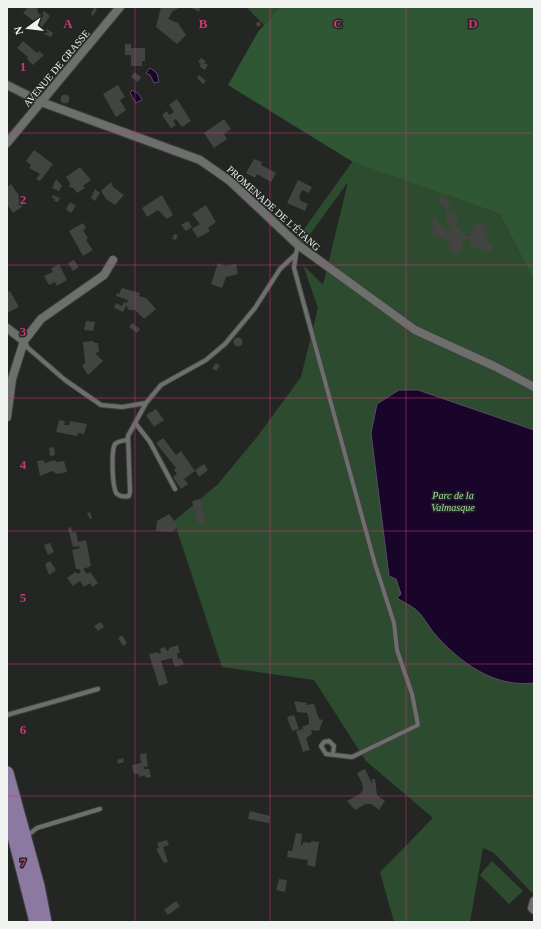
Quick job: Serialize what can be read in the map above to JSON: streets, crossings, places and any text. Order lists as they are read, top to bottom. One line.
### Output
{"streets":{"street":["AVENUE DE GRASSE","PROMENADE DE L'ÉTANG"]},"crossings":[["AVENUE DE GRASSE","PROMENADE DE L'ÉTANG"]],"parks":["Parc de la Valmasque"],"north":"left","grid":{"columns":["A","B","C","D"],"rows":["1","2","3","4","5","6","7"]}}
